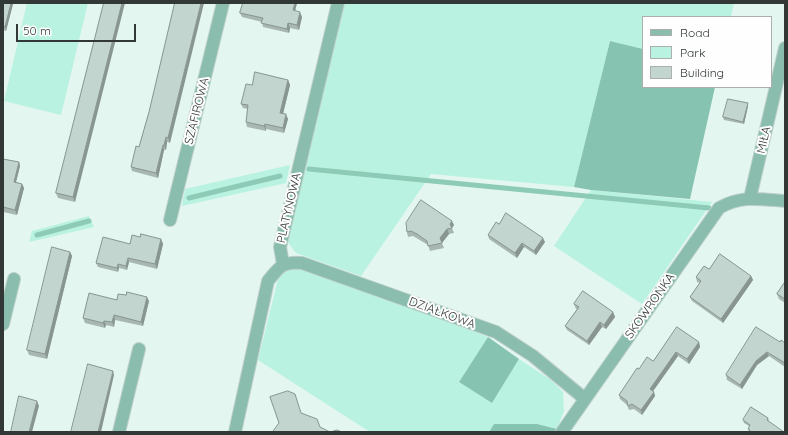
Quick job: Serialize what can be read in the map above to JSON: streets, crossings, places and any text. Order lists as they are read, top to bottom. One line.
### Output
{"streets":{"street":["SZAFIROWA","MIŁA","PLATYNOWA","SKOWRONKA","DZIAŁKOWA"]},"crossings":[["MIŁA","SKOWRONKA"],["PLATYNOWA","DZIAŁKOWA"],["SKOWRONKA","DZIAŁKOWA"]],"legend":["Road","Park","Building"],"scale_bar":"50 m"}
